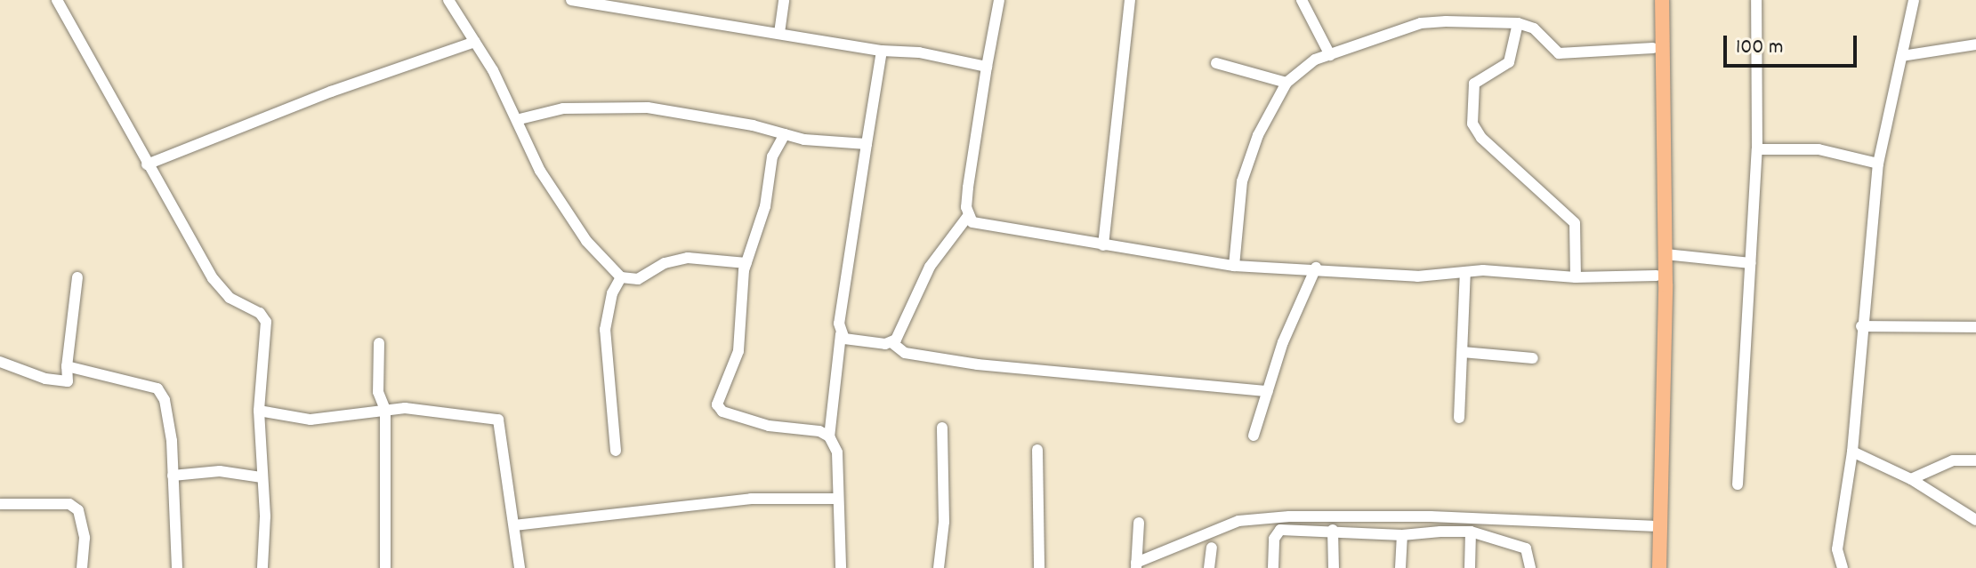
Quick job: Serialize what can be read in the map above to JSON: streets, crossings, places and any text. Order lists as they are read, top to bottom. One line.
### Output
{"scale_bar":"100 m"}
